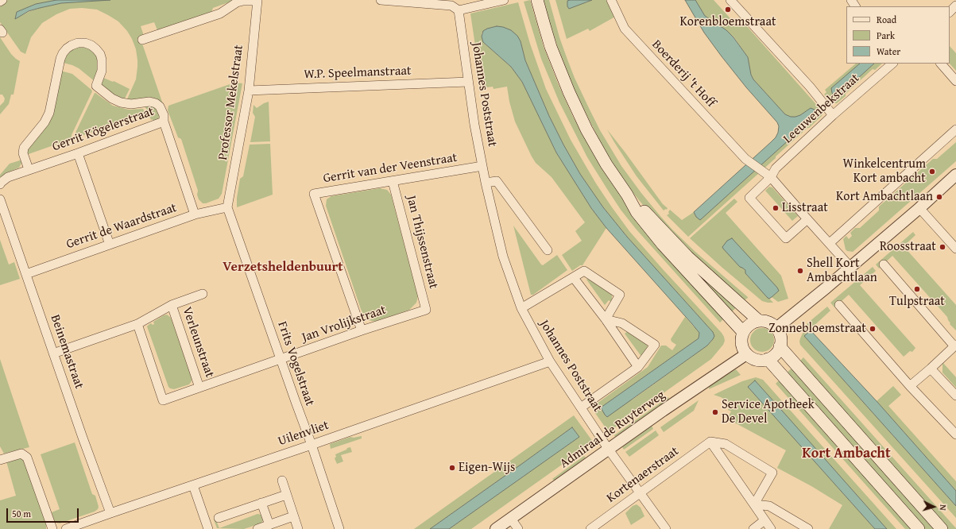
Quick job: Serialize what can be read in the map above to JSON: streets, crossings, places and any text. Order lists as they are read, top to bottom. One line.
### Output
{"streets":{"street":["W.P. Speelmanstraat","Boerderij 't Hoff","Johannes Poststraat","Professor Mekelstraat","Leeuwenbekstraat","Gerrit Kögelerstraat","Gerrit van der Veenstraat","Gerrit de Waardstraat","Jan Thijssenstraat","Jan Vrolijkstraat","Verleunstraat","Beinemastraat","Frits Vogelstraat","Admiraal de Ruyterweg","Uilenvliet","Kortenaerstraat"]},"crossings":[["W.P. Speelmanstraat","Johannes Poststraat"],["W.P. Speelmanstraat","Professor Mekelstraat"],["Boerderij 't Hoff","Leeuwenbekstraat"],["Johannes Poststraat","Gerrit van der Veenstraat"],["Johannes Poststraat","Admiraal de Ruyterweg"],["Johannes Poststraat","Uilenvliet"],["Johannes Poststraat","Kortenaerstraat"],["Professor Mekelstraat","Gerrit de Waardstraat"],["Professor Mekelstraat","Frits Vogelstraat"],["Gerrit van der Veenstraat","Jan Thijssenstraat"],["Gerrit van der Veenstraat","Jan Vrolijkstraat"],["Gerrit de Waardstraat","Beinemastraat"],["Gerrit de Waardstraat","Frits Vogelstraat"],["Jan Thijssenstraat","Jan Vrolijkstraat"],["Jan Vrolijkstraat","Verleunstraat"],["Jan Vrolijkstraat","Frits Vogelstraat"],["Verleunstraat","Beinemastraat"],["Beinemastraat","Uilenvliet"],["Frits Vogelstraat","Uilenvliet"]],"districts":["Verzetsheldenbuurt","Kort Ambacht"],"places":["Korenbloemstraat","Winkelcentrum Kort ambacht","Kort Ambachtlaan","Lisstraat","Roosstraat","Shell Kort Ambachtlaan","Tulpstraat","Zonnebloemstraat","Service Apotheek De Devel","Eigen-Wijs"],"legend":["Road","Park","Water"],"scale_bar":"50 m","north":"right"}
